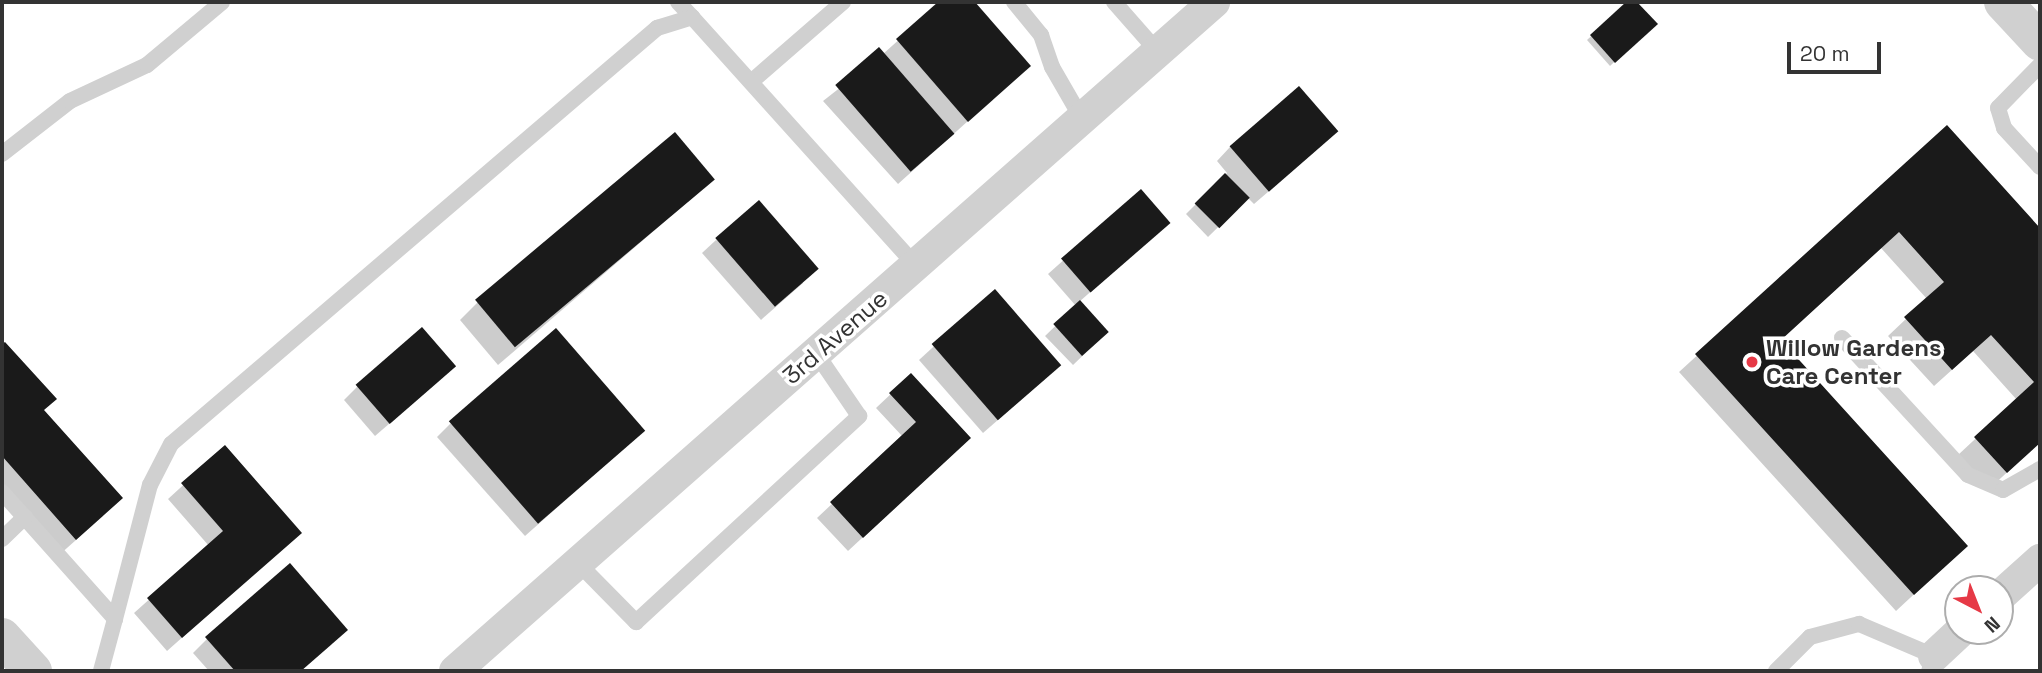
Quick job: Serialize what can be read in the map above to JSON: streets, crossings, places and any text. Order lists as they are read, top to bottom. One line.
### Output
{"streets":{"street":["3rd Avenue"]},"places":["Willow Gardens Care Center"],"scale_bar":"20 m","north":"bottom right"}
